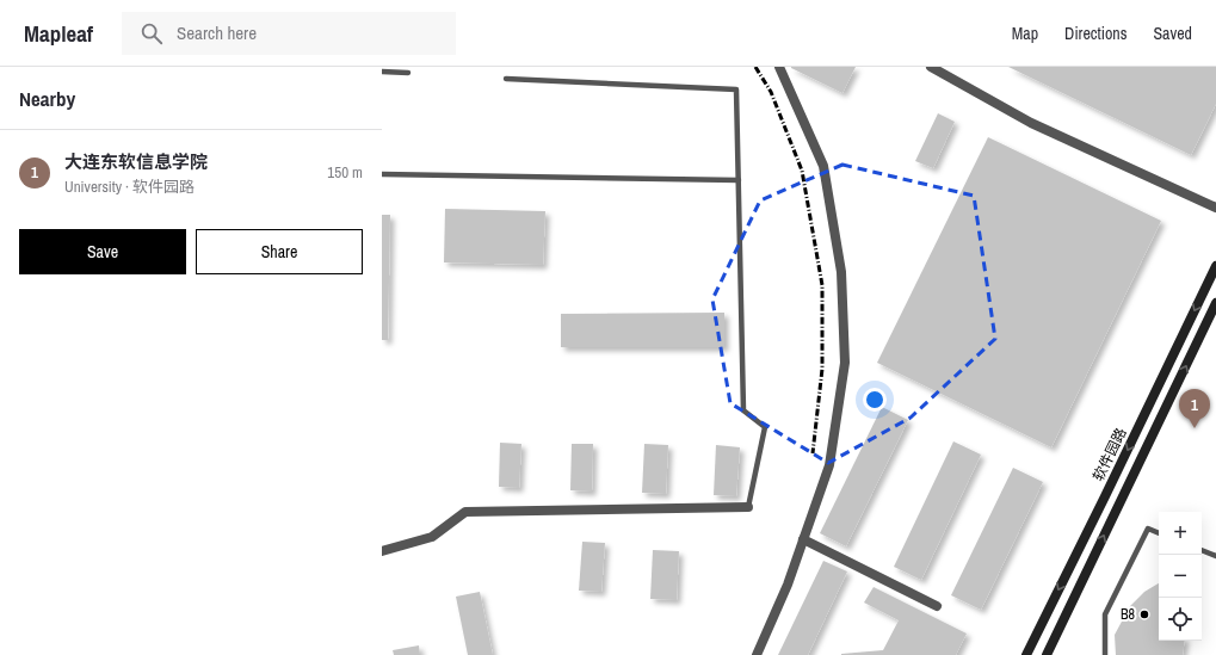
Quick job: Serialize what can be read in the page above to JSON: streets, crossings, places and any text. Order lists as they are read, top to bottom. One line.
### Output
{"streets":{"main road":["软件园路"]},"places":["B8"],"page":{"header":"Mapleaf","search":"Search here","nav":["Map","Directions","Saved"],"heading":"Nearby","list":[{"mark":"1","name":"大连东软信息学院","note":"University · 软件园路","value":"150 m"}],"buttons":["Save","Share"],"pins":"1","map_buttons":["+","−"]}}
